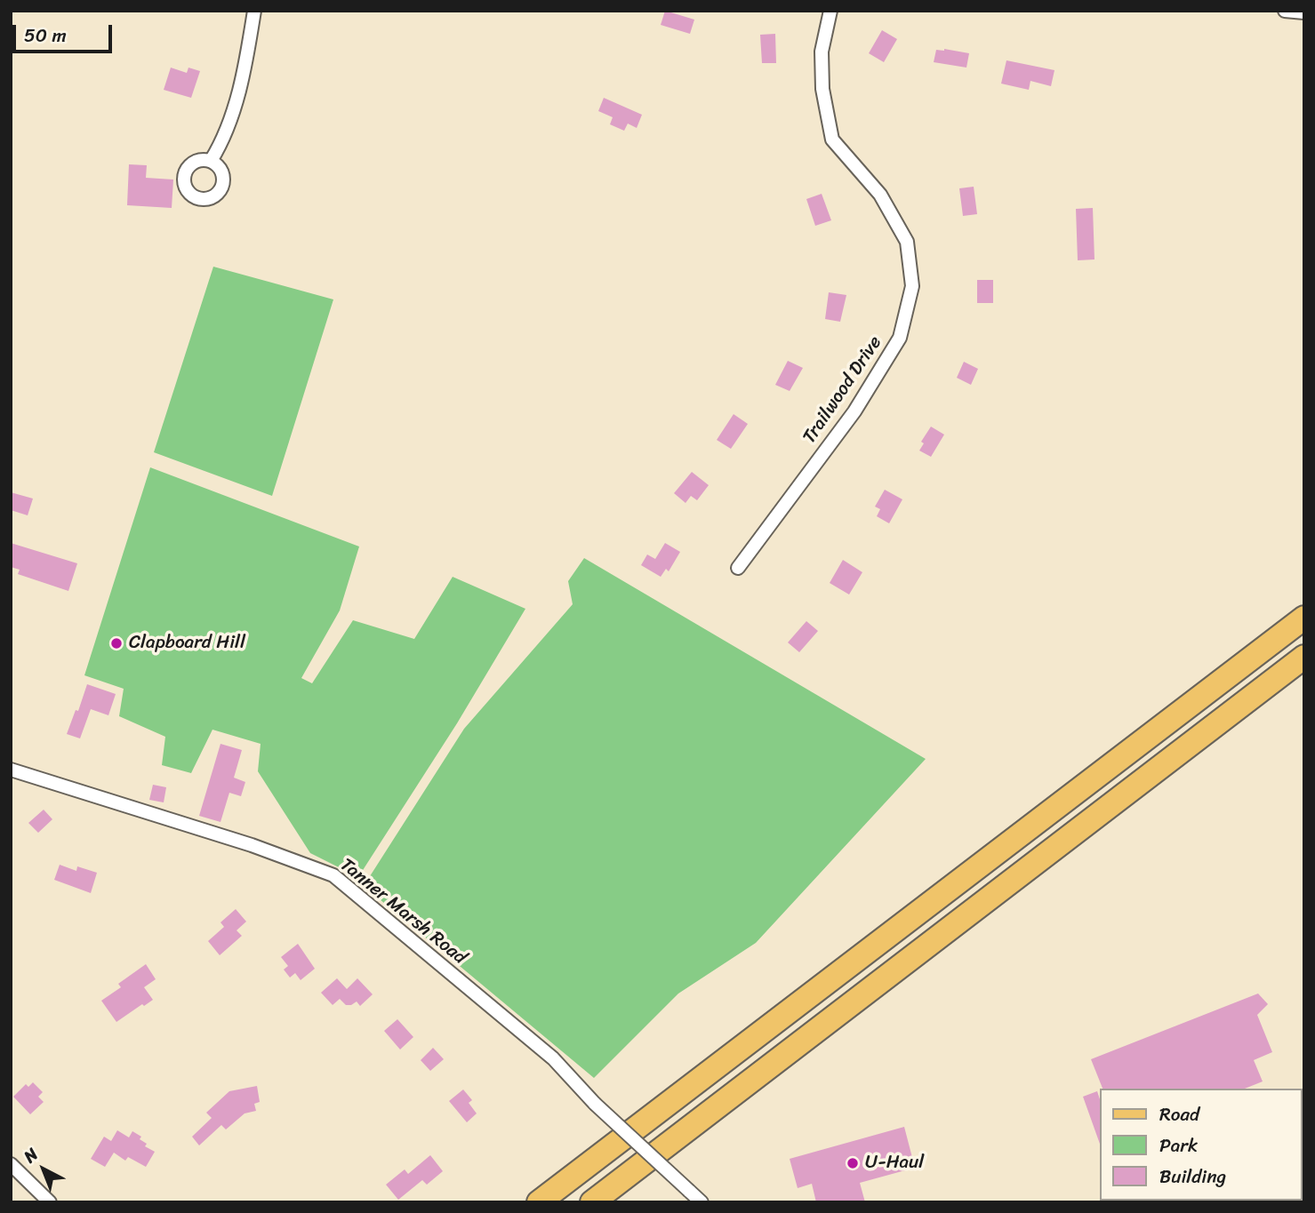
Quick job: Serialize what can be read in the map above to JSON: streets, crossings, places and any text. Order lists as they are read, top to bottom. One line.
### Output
{"streets":{"street":["Trailwood Drive","Tanner Marsh Road"]},"places":["Clapboard Hill","U-Haul"],"legend":["Road","Park","Building"],"scale_bar":"50 m","north":"top left"}
